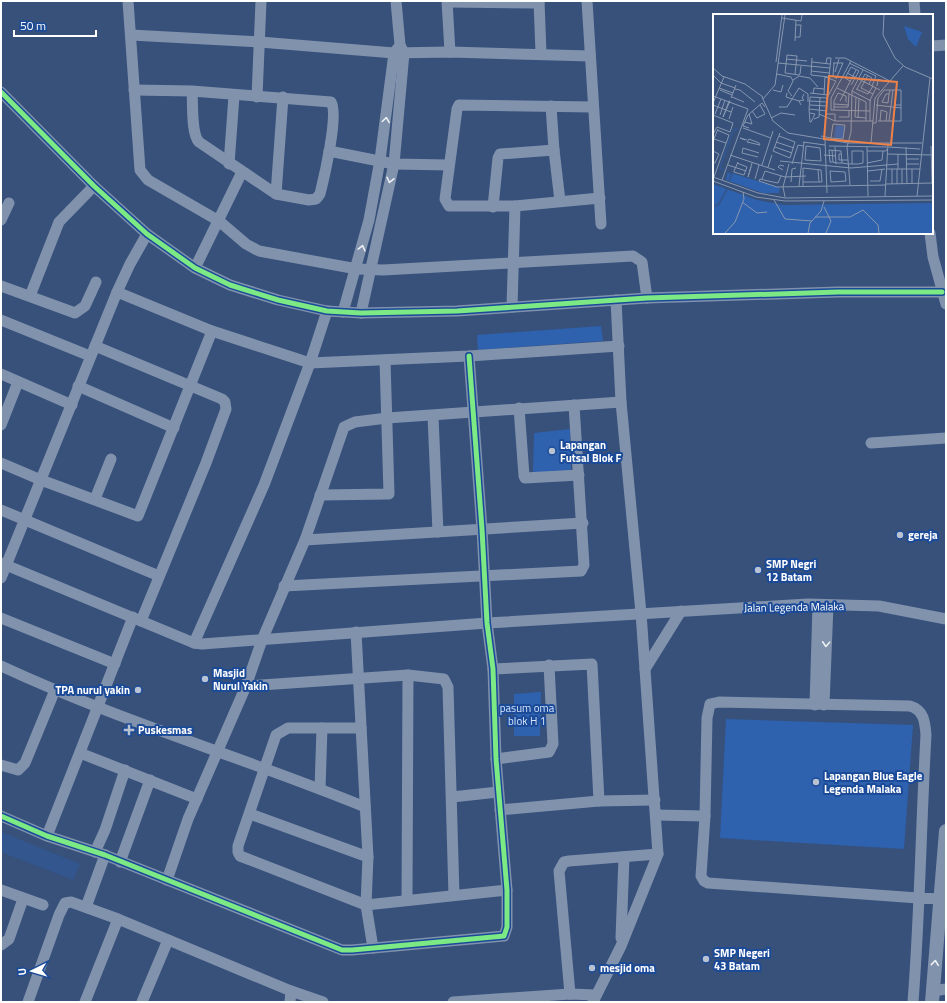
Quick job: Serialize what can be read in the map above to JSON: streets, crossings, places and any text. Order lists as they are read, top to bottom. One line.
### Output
{"streets":{"street":["Jalan Legenda Malaka"]},"parks":["pasum oma blok H 1"],"places":{"other":["Lapangan Futsal Blok F","gereja","SMP Negri 12 Batam","Masjid Nurul Yakin","TPA nurul yakin","Lapangan Blue Eagle Legenda Malaka","SMP Negeri 43 Batam","mesjid oma"],"health":["Puskesmas"]},"scale_bar":"50 m","north":"left"}
